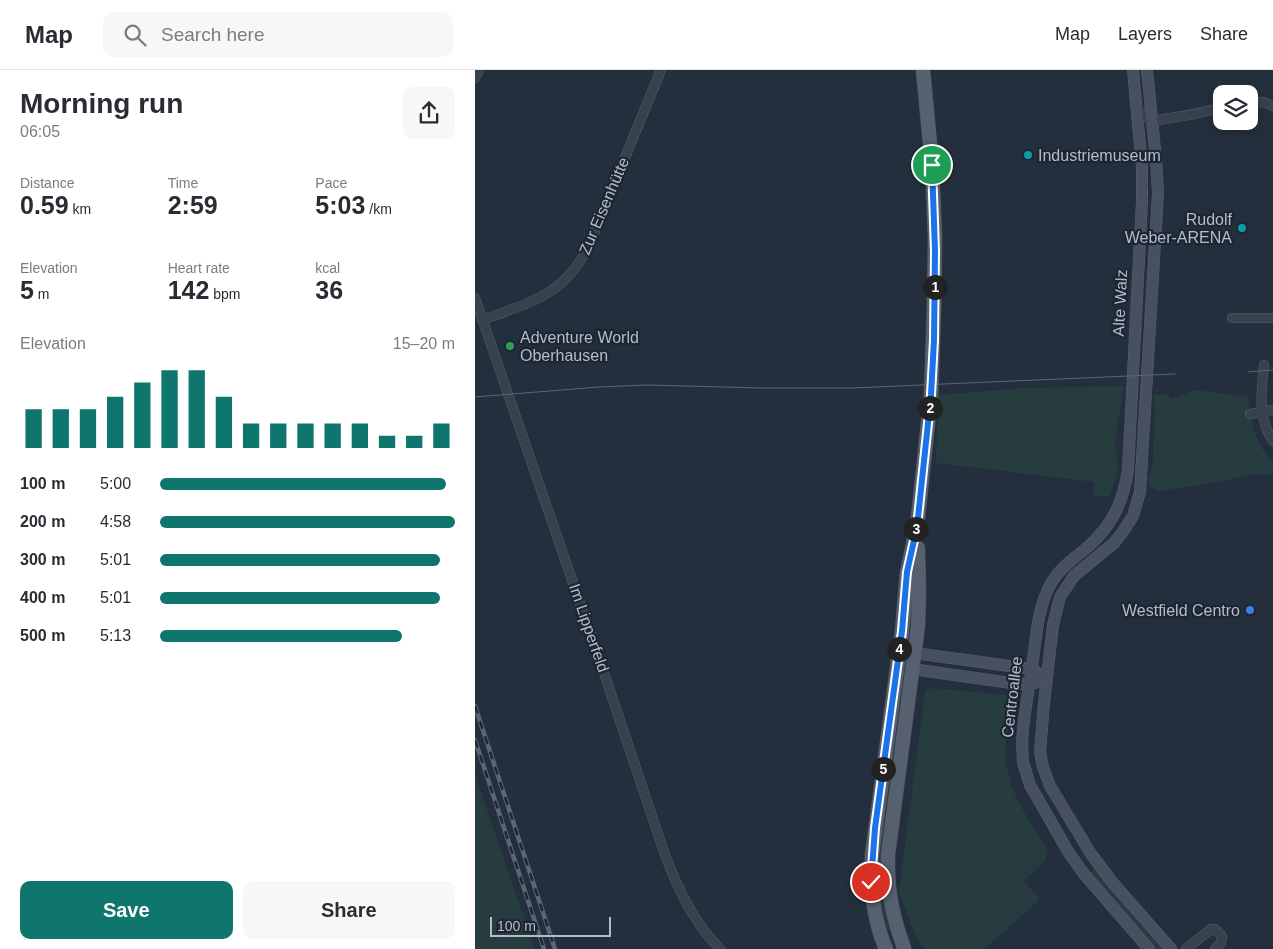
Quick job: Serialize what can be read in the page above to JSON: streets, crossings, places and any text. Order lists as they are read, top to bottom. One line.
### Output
{"streets":{"street":["Zur Eisenhütte","Alte Walz","Im Lipperfeld","Centroallee"]},"crossings":[["Zur Eisenhütte","Im Lipperfeld"],["Alte Walz","Centroallee"]],"places":["Industriemuseum","Rudolf Weber-ARENA","Adventure World Oberhausen","Westfield Centro"],"scale_bar":"100 m","page":{"header":"Map","search":"Search here","nav":["Map","Layers","Share"],"heading":["Morning run","06:05"],"stats":[["Distance","0.59 km"],["Time","2:59"],["Pace","5:03 /km"],["Elevation","5 m"],["Heart rate","142 bpm"],["kcal","36"]],"pins":["1","2","3","4","5"],"chart":["Elevation","15–20 m"],"list":[{"name":"100 m","note":"5:00"},{"name":"200 m","note":"4:58"},{"name":"300 m","note":"5:01"},{"name":"400 m","note":"5:01"},{"name":"500 m","note":"5:13"}],"buttons":["Save","Share"],"scale":"100 m"}}
